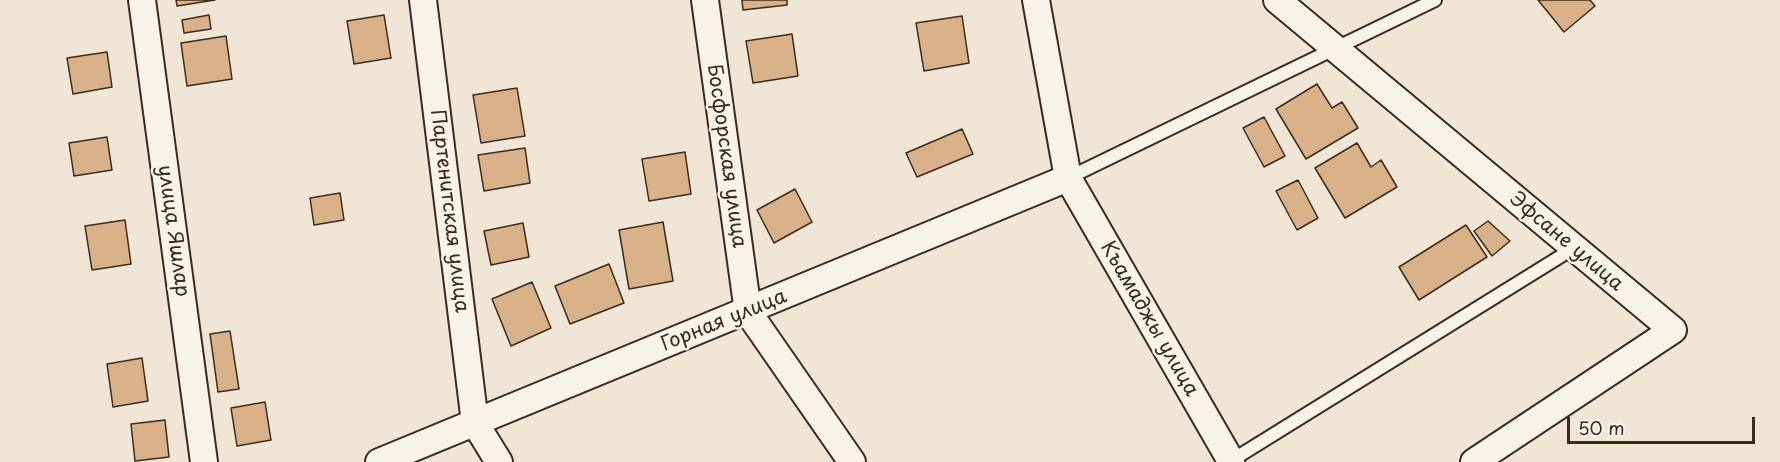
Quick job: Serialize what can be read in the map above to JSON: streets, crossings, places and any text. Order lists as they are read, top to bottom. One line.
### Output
{"streets":{"street":["Босфорская улица","Партенитская улица","улица Яшлар","Эфсане улица","Къамаджы улица","Горная улица"]},"crossings":[["Босфорская улица","Горная улица"],["Партенитская улица","Горная улица"],["Къамаджы улица","Горная улица"]],"scale_bar":"50 m"}
